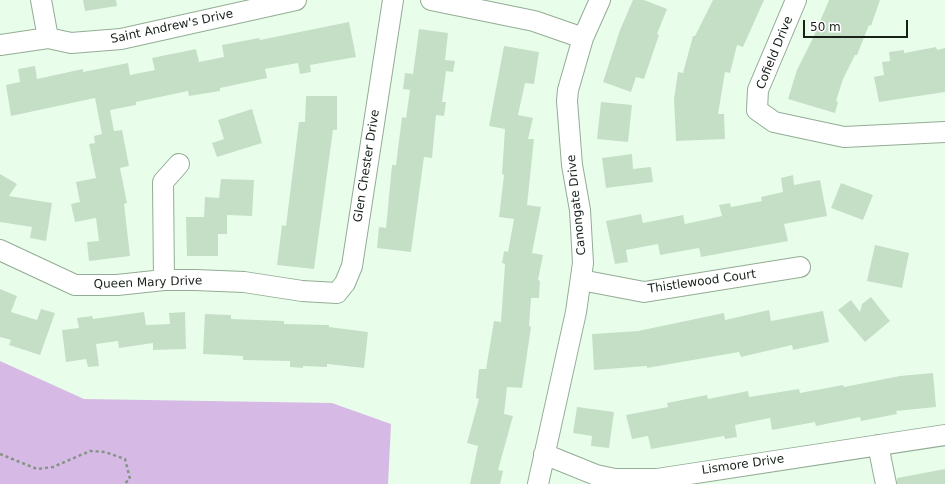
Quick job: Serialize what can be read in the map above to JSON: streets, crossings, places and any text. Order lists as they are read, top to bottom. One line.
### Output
{"streets":{"street":["Saint Andrew's Drive","Cofield Drive","Glen Chester Drive","Canongate Drive","Thistlewood Court","Queen Mary Drive","Lismore Drive"]},"crossings":[["Glen Chester Drive","Queen Mary Drive"],["Canongate Drive","Thistlewood Court"],["Canongate Drive","Lismore Drive"]],"scale_bar":"50 m"}
